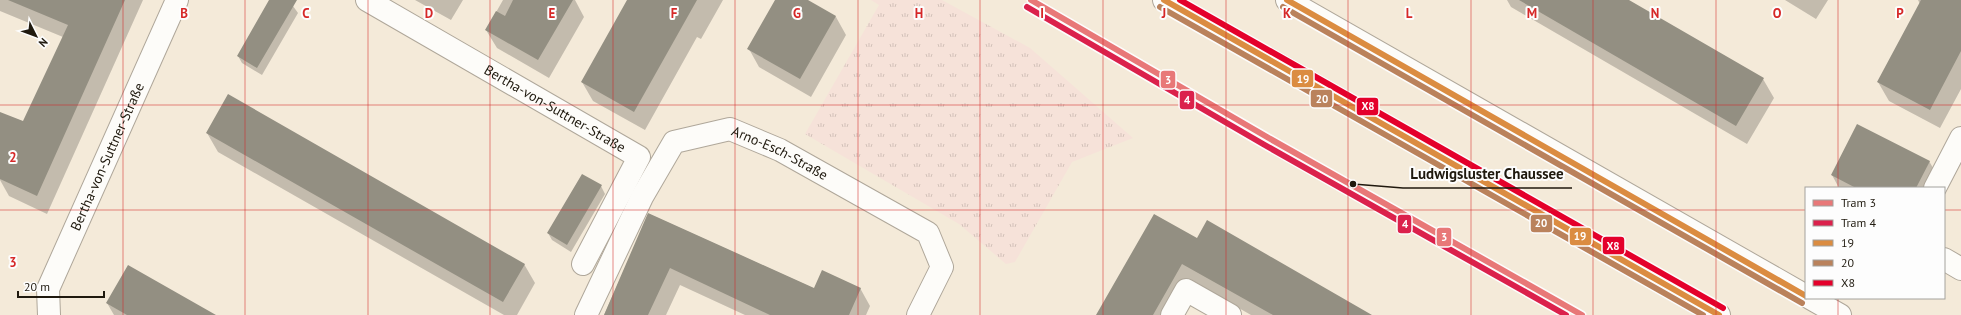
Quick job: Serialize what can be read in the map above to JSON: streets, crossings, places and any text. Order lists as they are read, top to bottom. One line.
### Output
{"streets":{"street":["Bertha-von-Suttner-Straße","Arno-Esch-Straße"]},"places":["Ludwigsluster Chaussee"],"lines":["tram line 3","transit line 19","transit line X8","tram line 4","transit line 20"],"legend":["Tram 3","Tram 4","19","20","X8"],"scale_bar":"20 m","north":"bottom right","grid":{"columns":["B","C","D","E","F","G","H","I","J","K","L","M","N","O","P"],"rows":["2","3"]}}
